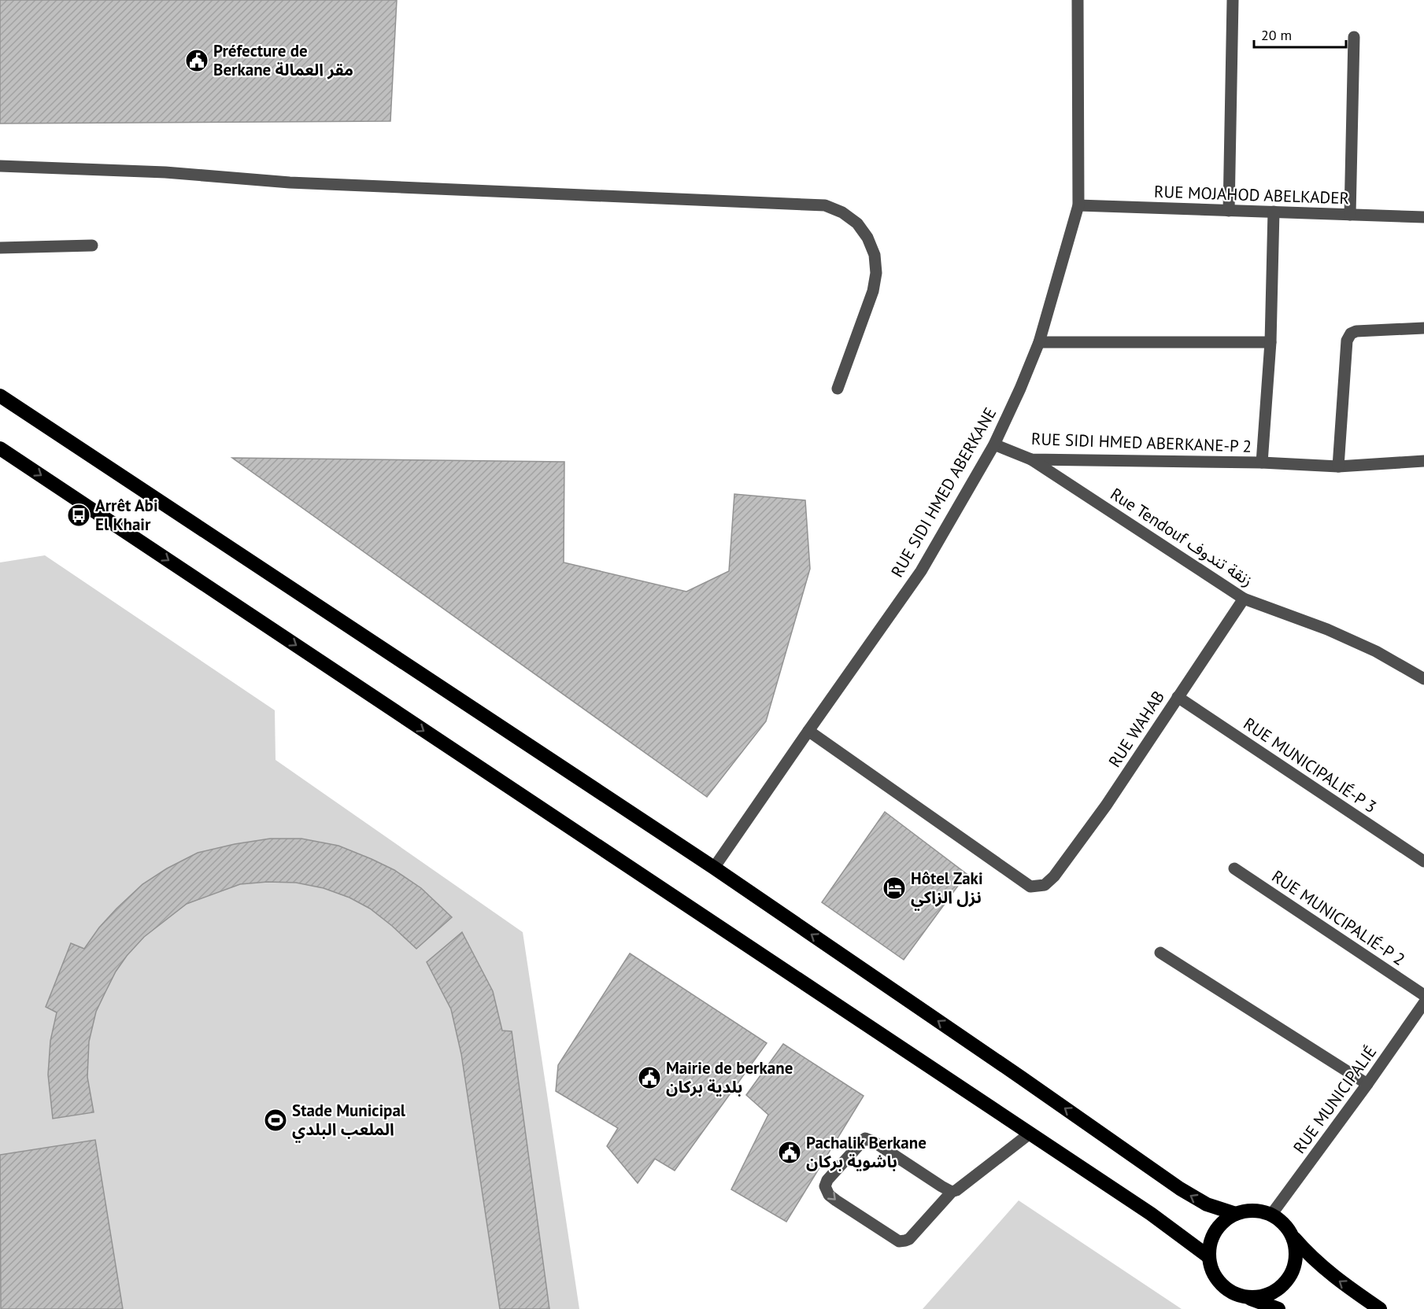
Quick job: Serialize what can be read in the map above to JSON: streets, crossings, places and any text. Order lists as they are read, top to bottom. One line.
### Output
{"streets":{"street":["RUE MOJAHOD ABELKADER","RUE SIDI HMED ABERKANE-P 2","RUE SIDI HMED ABERKANE","Rue Tendouf زنقة تندوف","RUE WAHAB","RUE MUNICIPALIÉ-P 3","RUE MUNICIPALIÉ-P 2","RUE MUNICIPALIÉ"]},"crossings":[["RUE MOJAHOD ABELKADER","RUE SIDI HMED ABERKANE-P 2"],["RUE MOJAHOD ABELKADER","RUE SIDI HMED ABERKANE"],["RUE SIDI HMED ABERKANE-P 2","RUE SIDI HMED ABERKANE"],["RUE SIDI HMED ABERKANE-P 2","Rue Tendouf زنقة تندوف"],["RUE SIDI HMED ABERKANE","RUE WAHAB"],["Rue Tendouf زنقة تندوف","RUE WAHAB"],["RUE WAHAB","RUE MUNICIPALIÉ-P 3"]],"places":{"public building":["Préfecture de Berkane مقر العمالة","Mairie de berkane بلدية بركان","Pachalik Berkane باشوية بركان"],"bus stop":["Arrêt Abi El Khair"],"hotel":["Hôtel Zaki نزل الزاكي"],"sports":["Stade Municipal الملعب البلدي"]},"scale_bar":"20 m"}
